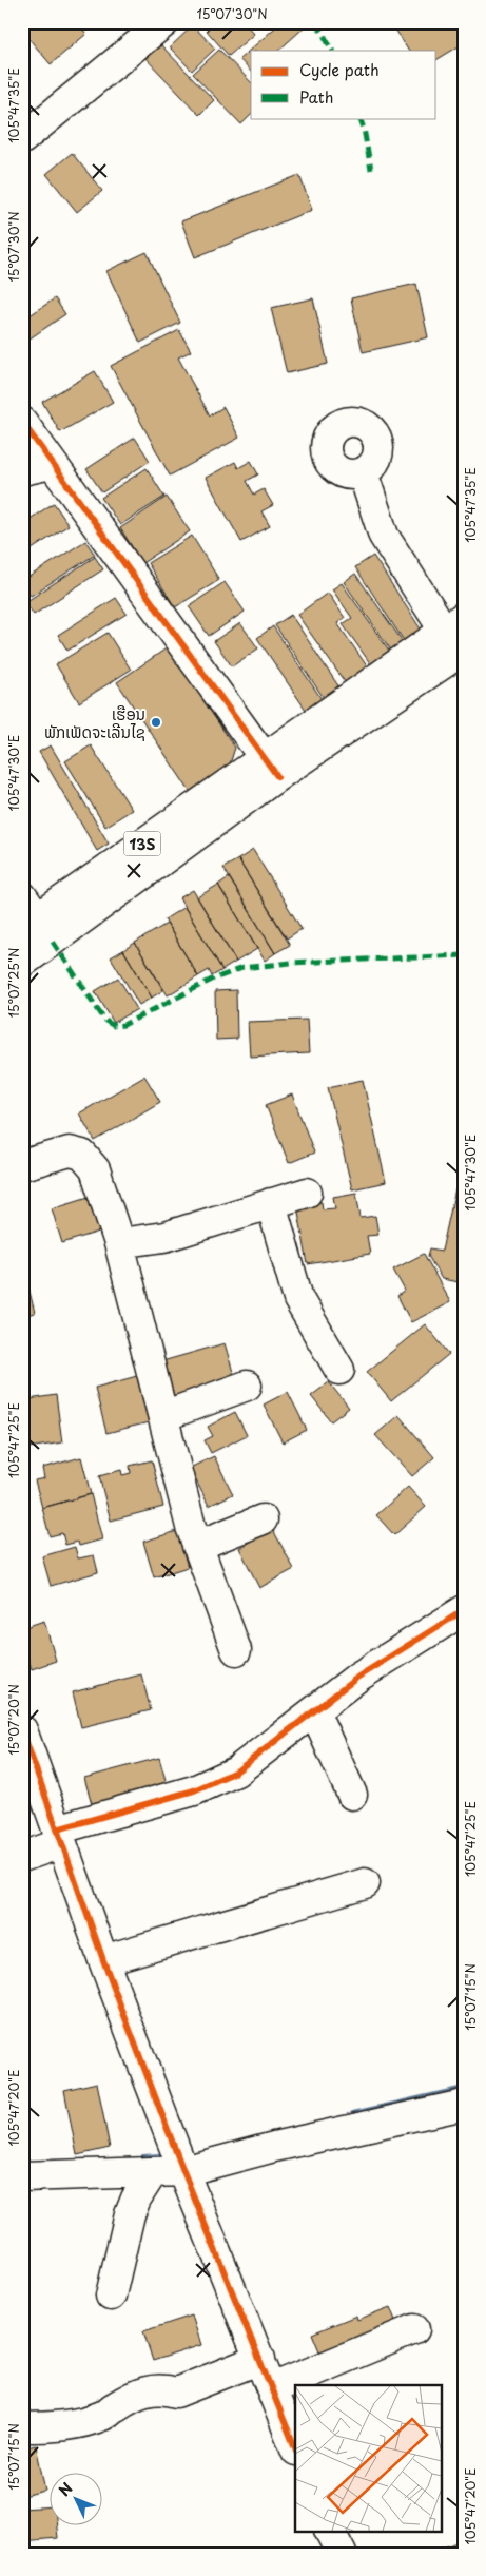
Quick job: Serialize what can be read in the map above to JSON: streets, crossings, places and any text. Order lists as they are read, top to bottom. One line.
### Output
{"streets":{"main road":["13S"]},"places":["ເຮືອນ ພັກເພັດຈະເລີນໄຊ"],"legend":["Cycle path","Path"],"north":"top left","coordinates":["15°07'30\"N","105°47'35\"E","105°47'30\"E","15°07'25\"N","105°47'25\"E","15°07'20\"N","15°07'15\"N","105°47'20\"E"]}
